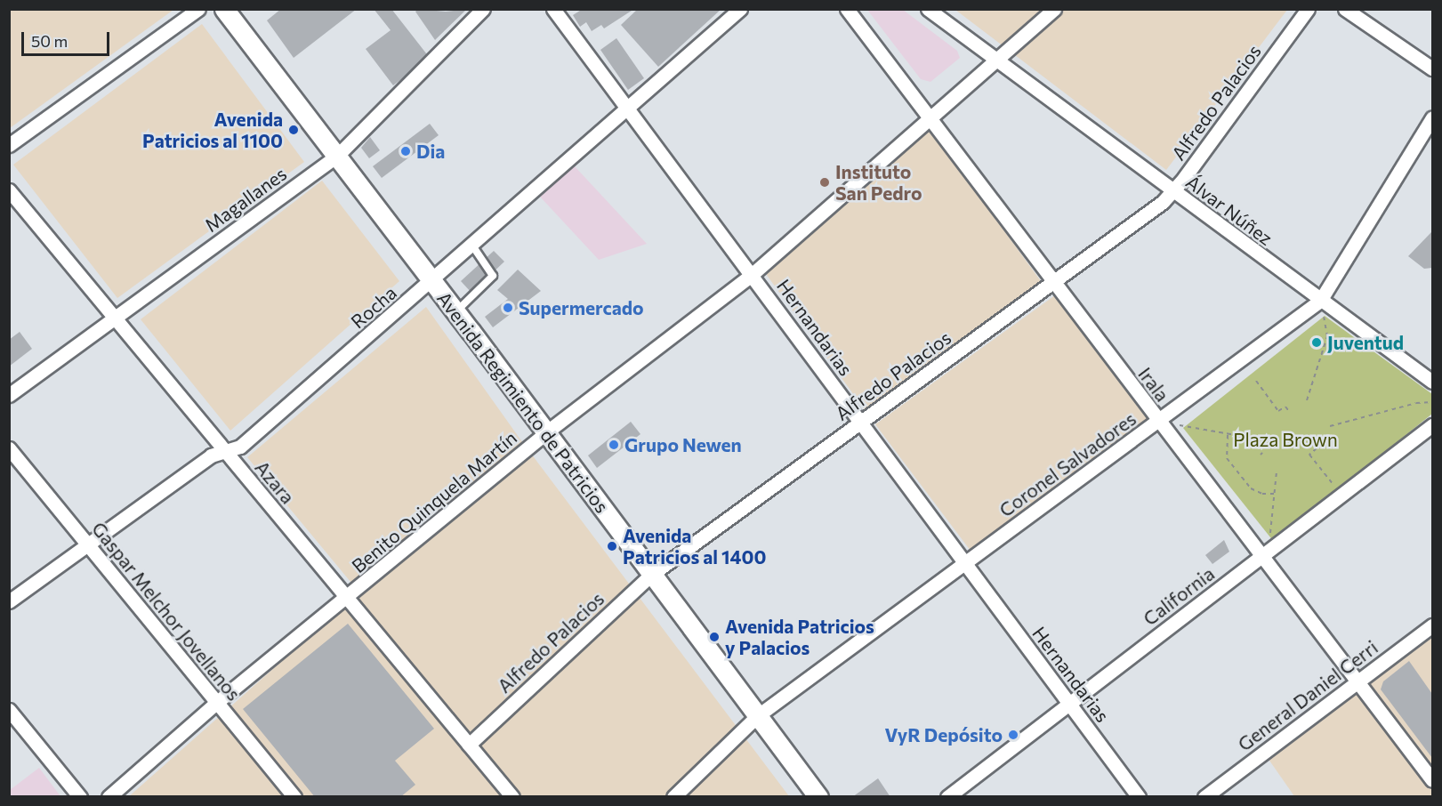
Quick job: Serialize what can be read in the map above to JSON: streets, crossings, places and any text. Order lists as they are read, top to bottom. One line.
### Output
{"streets":{"main road":["Avenida Regimiento de Patricios"],"street":["Alfredo Palacios","Magallanes","Álvar Núñez","Rocha","Hernandarias","Irala","Coronel Salvadores","Azara","Benito Quinquela Martín","California","Gaspar Melchor Jovellanos","General Daniel Cerri"]},"crossings":[["Alfredo Palacios","Álvar Núñez"],["Alfredo Palacios","Hernandarias"],["Alfredo Palacios","Irala"],["Alfredo Palacios","Avenida Regimiento de Patricios"],["Alfredo Palacios","Azara"],["Magallanes","Avenida Regimiento de Patricios"],["Magallanes","Azara"],["Álvar Núñez","Coronel Salvadores"],["Álvar Núñez","Benito Quinquela Martín"],["Rocha","Hernandarias"],["Rocha","Avenida Regimiento de Patricios"],["Rocha","Azara"],["Rocha","Gaspar Melchor Jovellanos"],["Hernandarias","Coronel Salvadores"],["Hernandarias","Benito Quinquela Martín"],["Hernandarias","California"],["Irala","Coronel Salvadores"],["Irala","Benito Quinquela Martín"],["Irala","California"],["Irala","General Daniel Cerri"],["Avenida Regimiento de Patricios","Coronel Salvadores"],["Avenida Regimiento de Patricios","Benito Quinquela Martín"],["Azara","Benito Quinquela Martín"],["Benito Quinquela Martín","Gaspar Melchor Jovellanos"]],"parks":["Plaza Brown"],"places":["Avenida Patricios al 1100","Dia","Instituto San Pedro","Supermercado","Juventud","Grupo Newen","Avenida Patricios al 1400","Avenida Patricios y Palacios","VyR Depósito"],"scale_bar":"50 m"}
